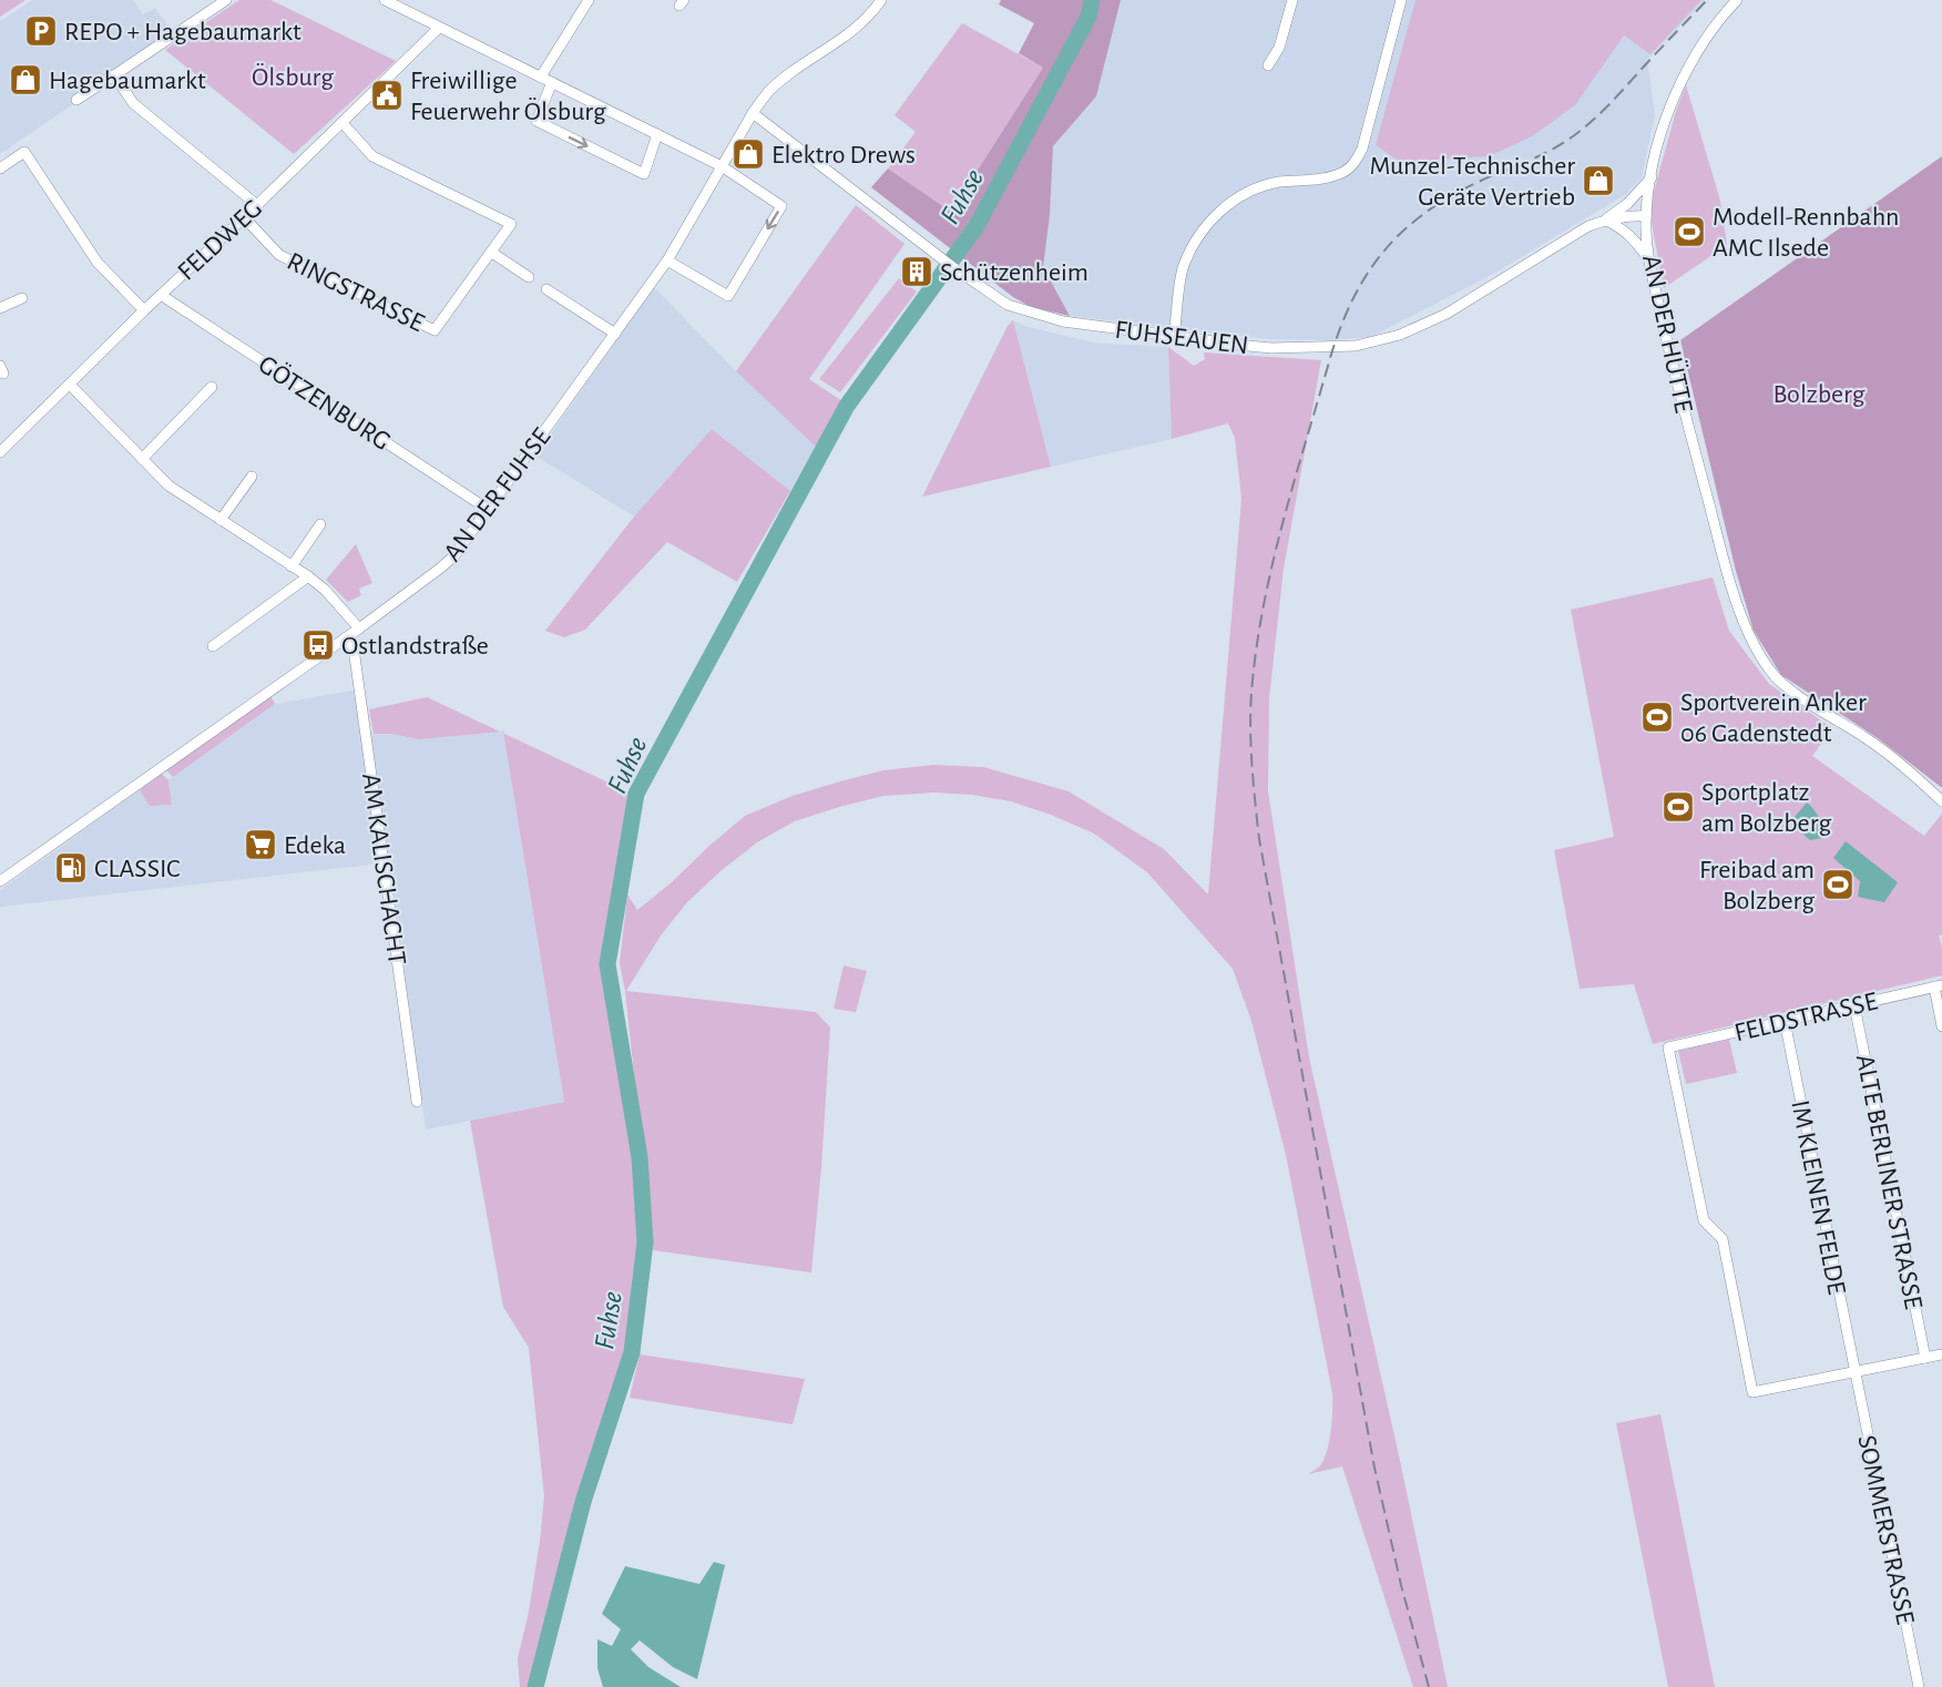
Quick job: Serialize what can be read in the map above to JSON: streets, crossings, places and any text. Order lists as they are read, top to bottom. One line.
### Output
{"streets":{"street":["FELDWEG","RINGSTRASSE","AN DER HÜTTE","FUHSEAUEN","GÖTZENBURG","AN DER FUHSE","AM KALISCHACHT","FELDSTRASSE","ALTE BERLINER STRASSE","IM KLEINEN FELDE","SOMMERSTRASSE"]},"crossings":[["FELDWEG","RINGSTRASSE"],["FELDWEG","GÖTZENBURG"],["AN DER HÜTTE","FUHSEAUEN"],["FUHSEAUEN","AN DER FUHSE"],["GÖTZENBURG","AN DER FUHSE"],["AN DER FUHSE","AM KALISCHACHT"],["FELDSTRASSE","ALTE BERLINER STRASSE"],["FELDSTRASSE","IM KLEINEN FELDE"],["FELDSTRASSE","SOMMERSTRASSE"],["IM KLEINEN FELDE","SOMMERSTRASSE"]],"water":["Fuhse"],"parks":["Ölsburg","Bolzberg"],"places":{"parking":["REPO + Hagebaumarkt"],"shop":["Hagebaumarkt","Elektro Drews","Munzel-Technischer Geräte Vertrieb"],"public building":["Freiwillige Feuerwehr Ölsburg"],"sports":["Modell-Rennbahn AMC Ilsede","Sportverein Anker 06 Gadenstedt","Sportplatz am Bolzberg","Freibad am Bolzberg"],"building":["Schützenheim"],"bus stop":["Ostlandstraße"],"supermarket":["Edeka"],"fuel station":["CLASSIC"]}}
